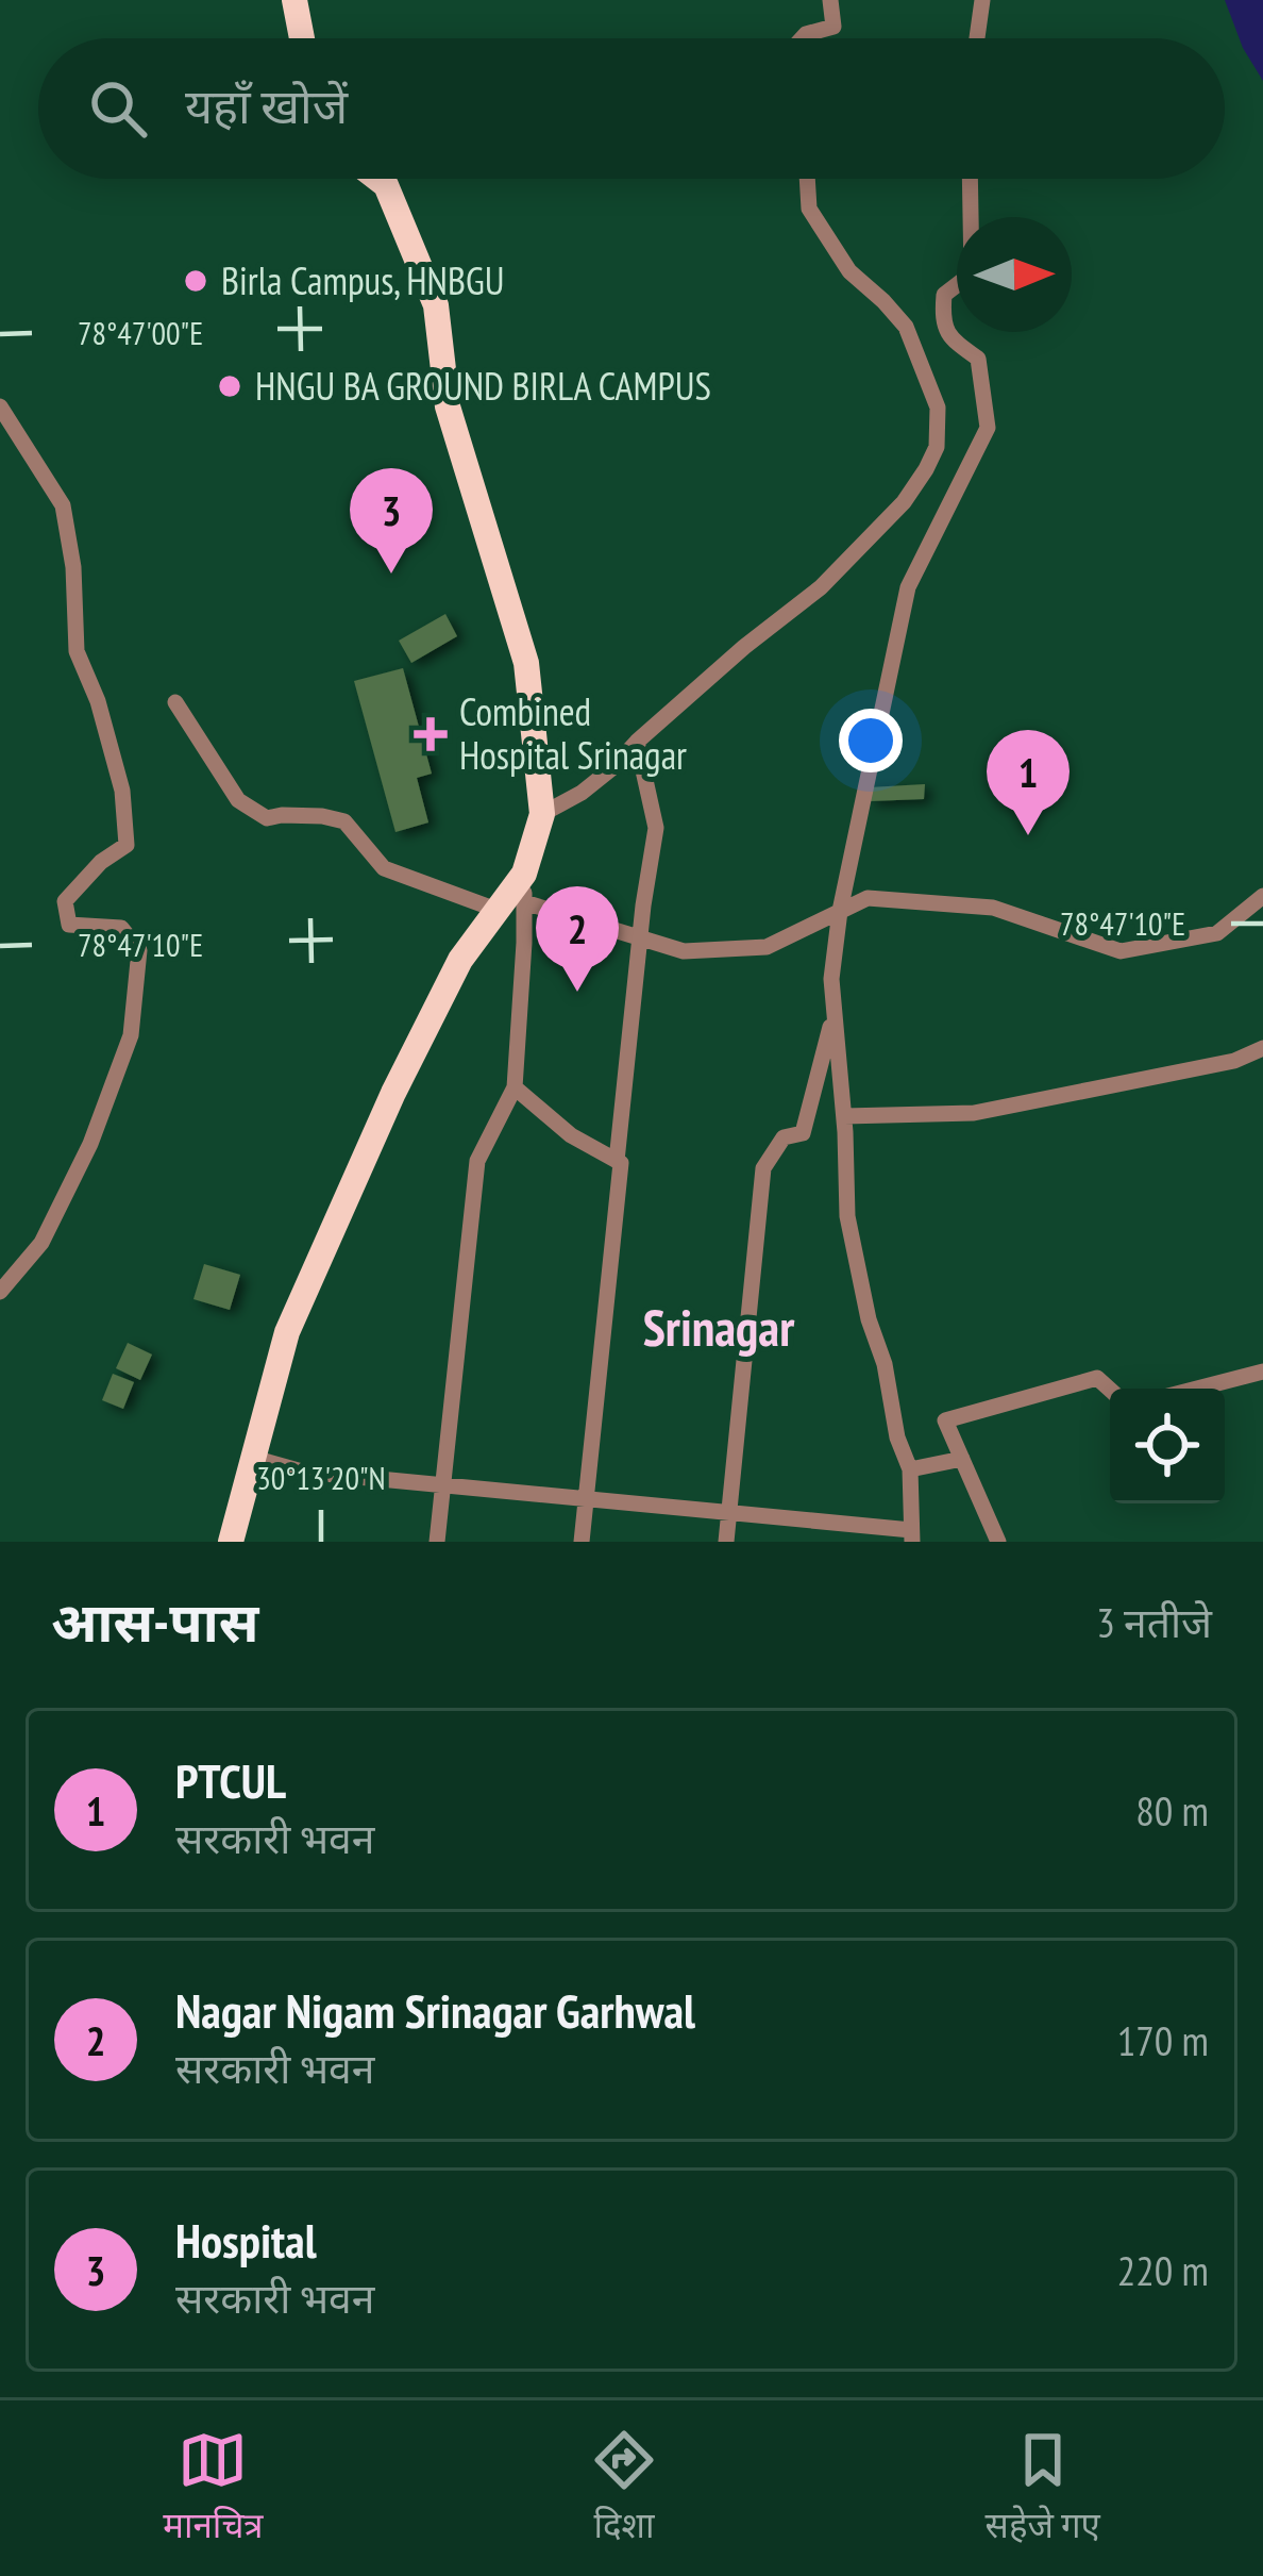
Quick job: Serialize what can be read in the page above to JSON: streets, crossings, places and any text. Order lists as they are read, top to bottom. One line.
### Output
{"districts":["Srinagar"],"places":{"other":["Birla Campus, HNBGU","HNGU BA GROUND BIRLA CAMPUS"],"health":["Combined Hospital Srinagar"]},"north":"right","page":{"search":"यहाँ खोजें","pins":["3","1","2"],"heading":["आस-पास","3 नतीजे"],"list":[{"mark":"1","name":"PTCUL","note":"सरकारी भवन","value":"80 m"},{"mark":"2","name":"Nagar Nigam Srinagar Garhwal","note":"सरकारी भवन","value":"170 m"},{"mark":"3","name":"Hospital","note":"सरकारी भवन","value":"220 m"}],"nav":["मानचित्र","दिशा","सहेजे गए"]},"coordinates":["78°47'00\"E","78°47'10\"E","30°13'20\"N"]}
